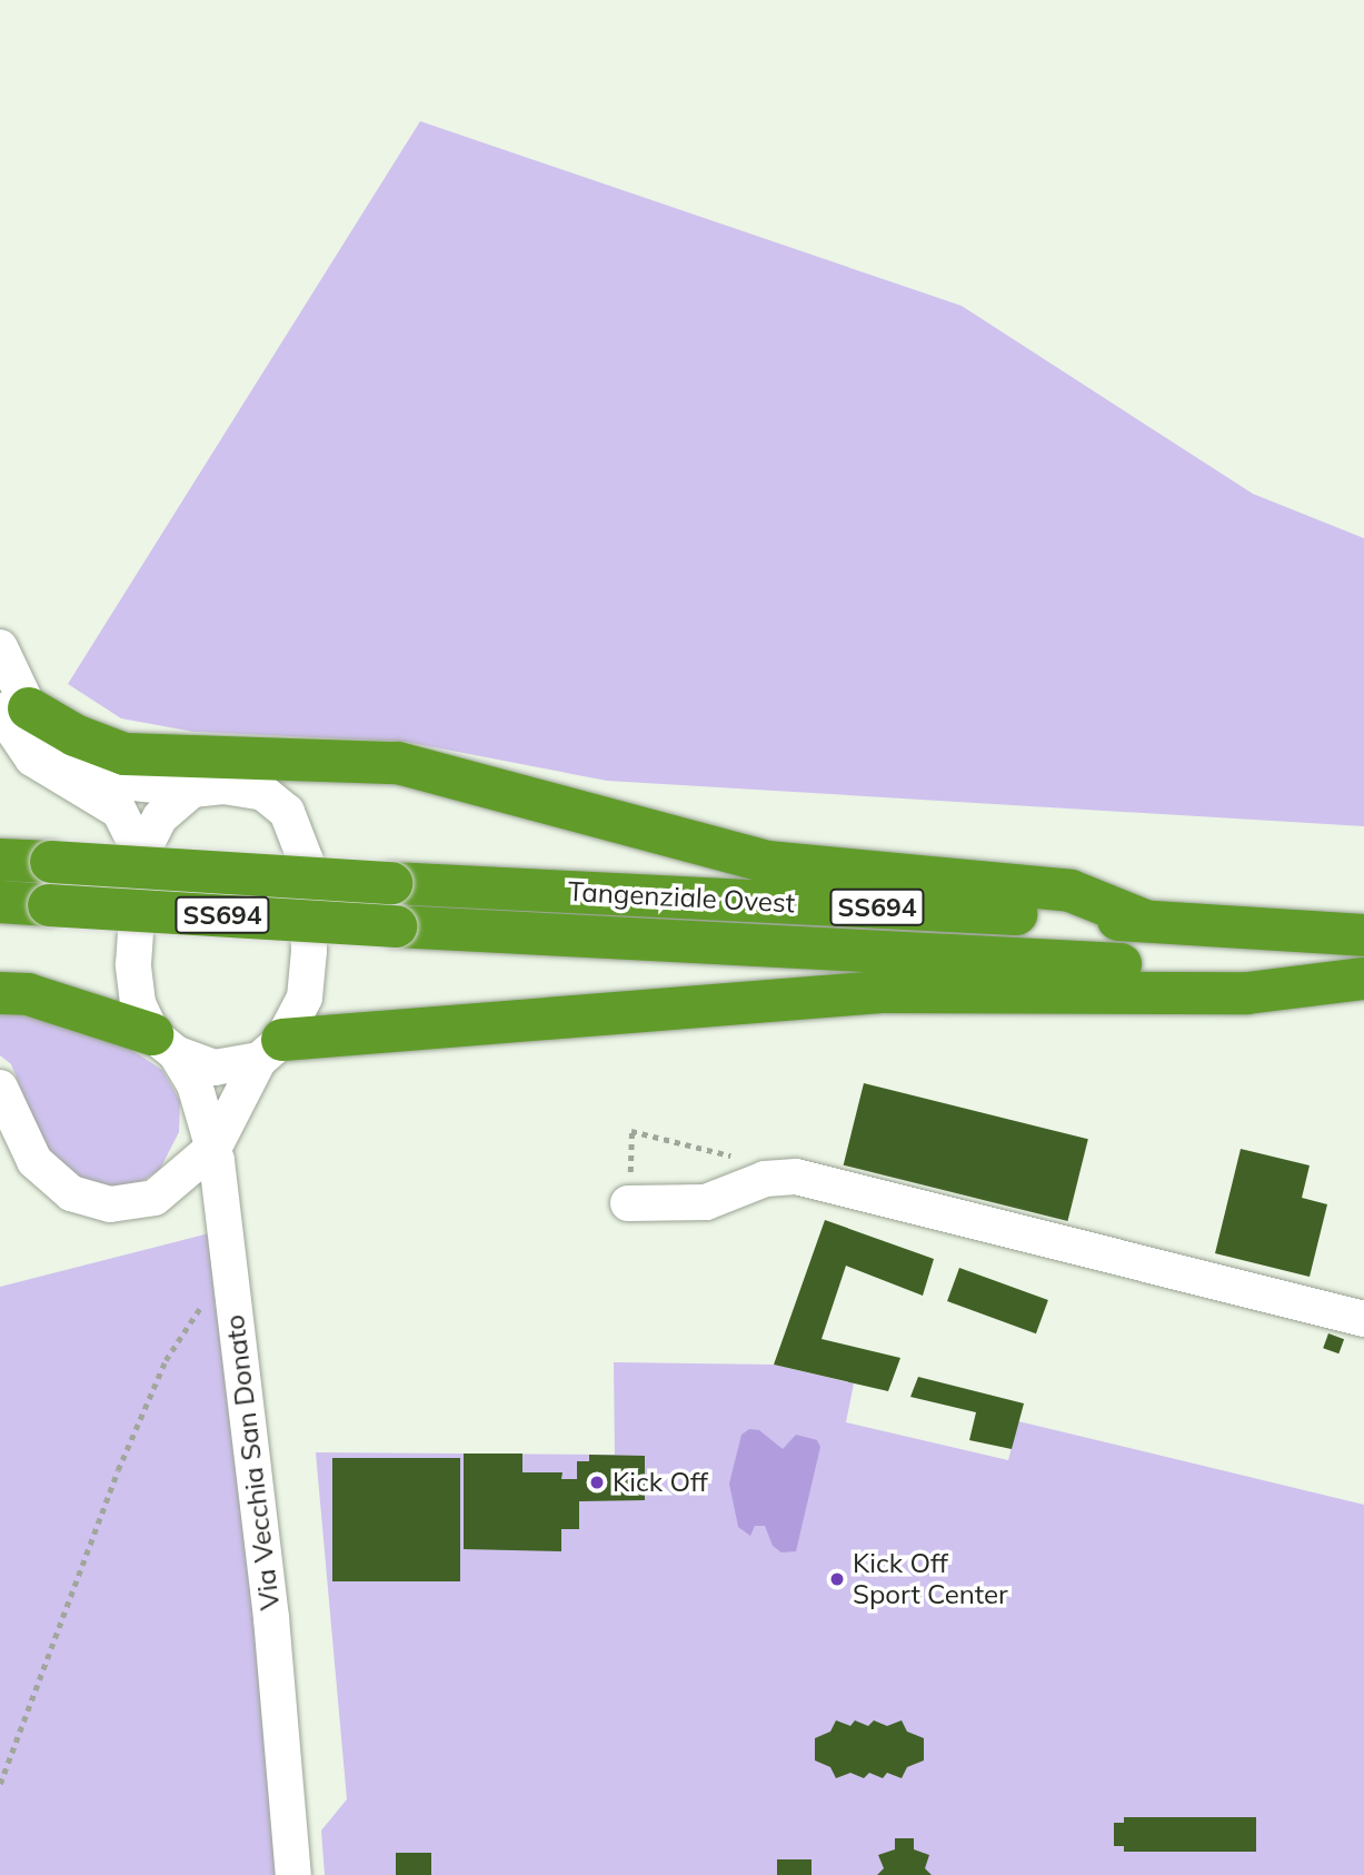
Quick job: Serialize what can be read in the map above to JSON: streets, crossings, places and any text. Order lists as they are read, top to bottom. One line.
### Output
{"streets":{"highway":["Tangenziale Ovest","SS694"],"street":["Via Vecchia San Donato"]},"places":["Kick Off","Kick Off Sport Center"]}
